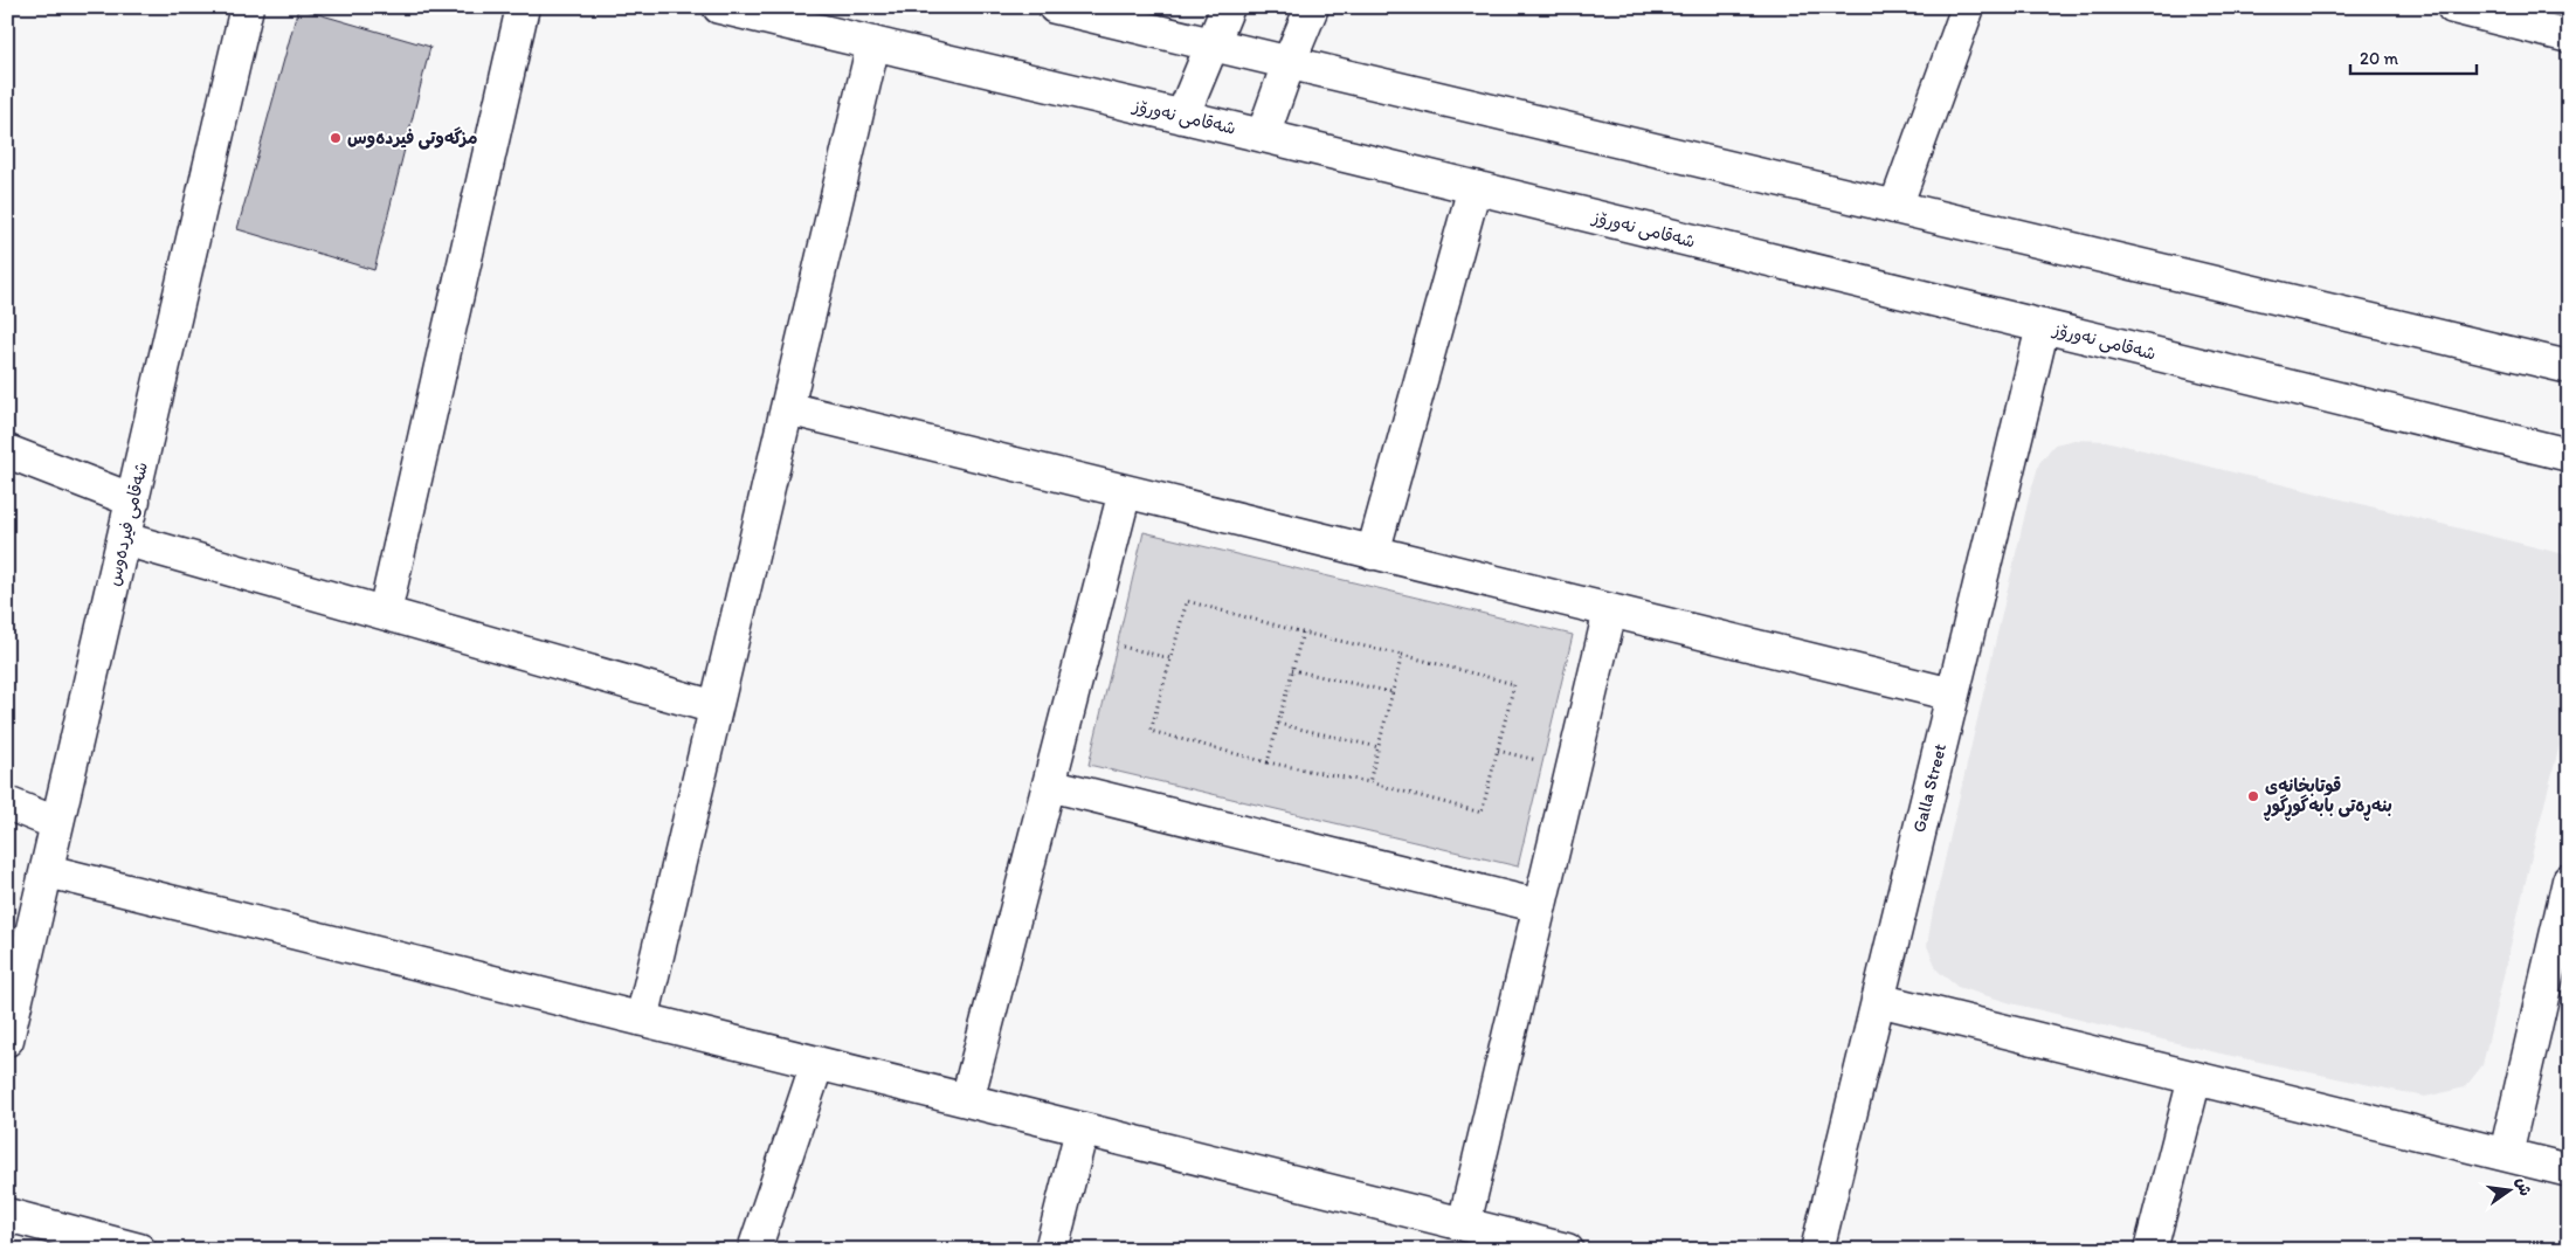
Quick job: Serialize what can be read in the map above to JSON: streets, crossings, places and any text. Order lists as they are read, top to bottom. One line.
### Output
{"streets":{"street":["شەقامی نەورۆز","شەقامی فیردەوس","Galla Street"]},"crossings":[["شەقامی نەورۆز","Galla Street"]],"places":["مزگەوتی فیردەوس","قوتابخانەی بنەڕەتی بابەگوڕگوڕ"],"scale_bar":"20 m","north":"right"}
